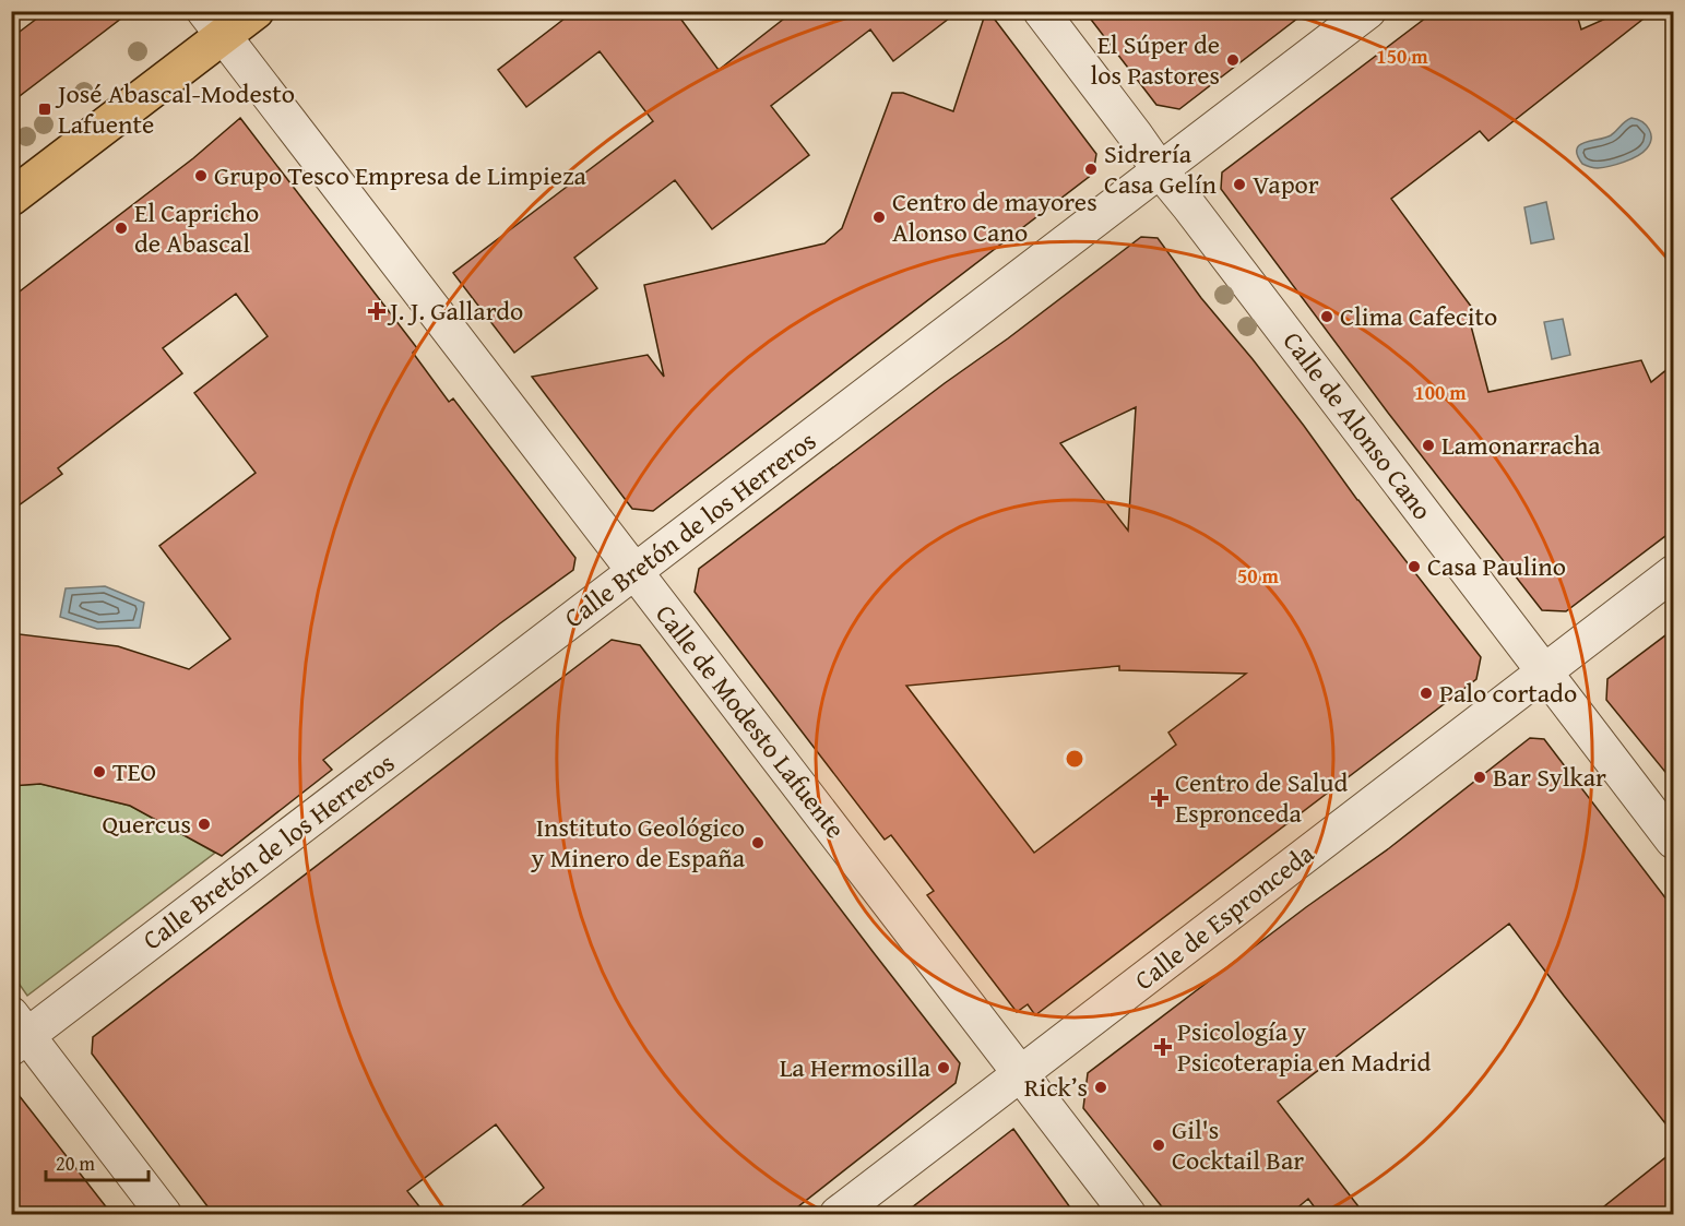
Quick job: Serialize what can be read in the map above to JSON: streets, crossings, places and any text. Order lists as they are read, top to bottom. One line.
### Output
{"streets":{"street":["Calle de Alonso Cano","Calle Bretón de los Herreros","Calle de Modesto Lafuente","Calle de Espronceda"]},"crossings":[["Calle de Alonso Cano","Calle Bretón de los Herreros"],["Calle de Alonso Cano","Calle de Espronceda"],["Calle Bretón de los Herreros","Calle de Modesto Lafuente"],["Calle de Modesto Lafuente","Calle de Espronceda"]],"places":{"other":["El Súper de los Pastores","Sidrería Casa Gelín","Grupo Tesco Empresa de Limpieza","Vapor","Centro de mayores Alonso Cano","El Capricho de Abascal","Clima Cafecito","Lamonarracha","Casa Paulino","Palo cortado","TEO","Bar Sylkar","Quercus","Instituto Geológico y Minero de España","La Hermosilla","Rick’s","Gil's Cocktail Bar"],"transit":["José Abascal-Modesto Lafuente"],"health":["J. J. Gallardo","Centro de Salud Espronceda","Psicología y Psicoterapia en Madrid"]},"scale_bar":"20 m","rings":["150 m","100 m","50 m"]}
